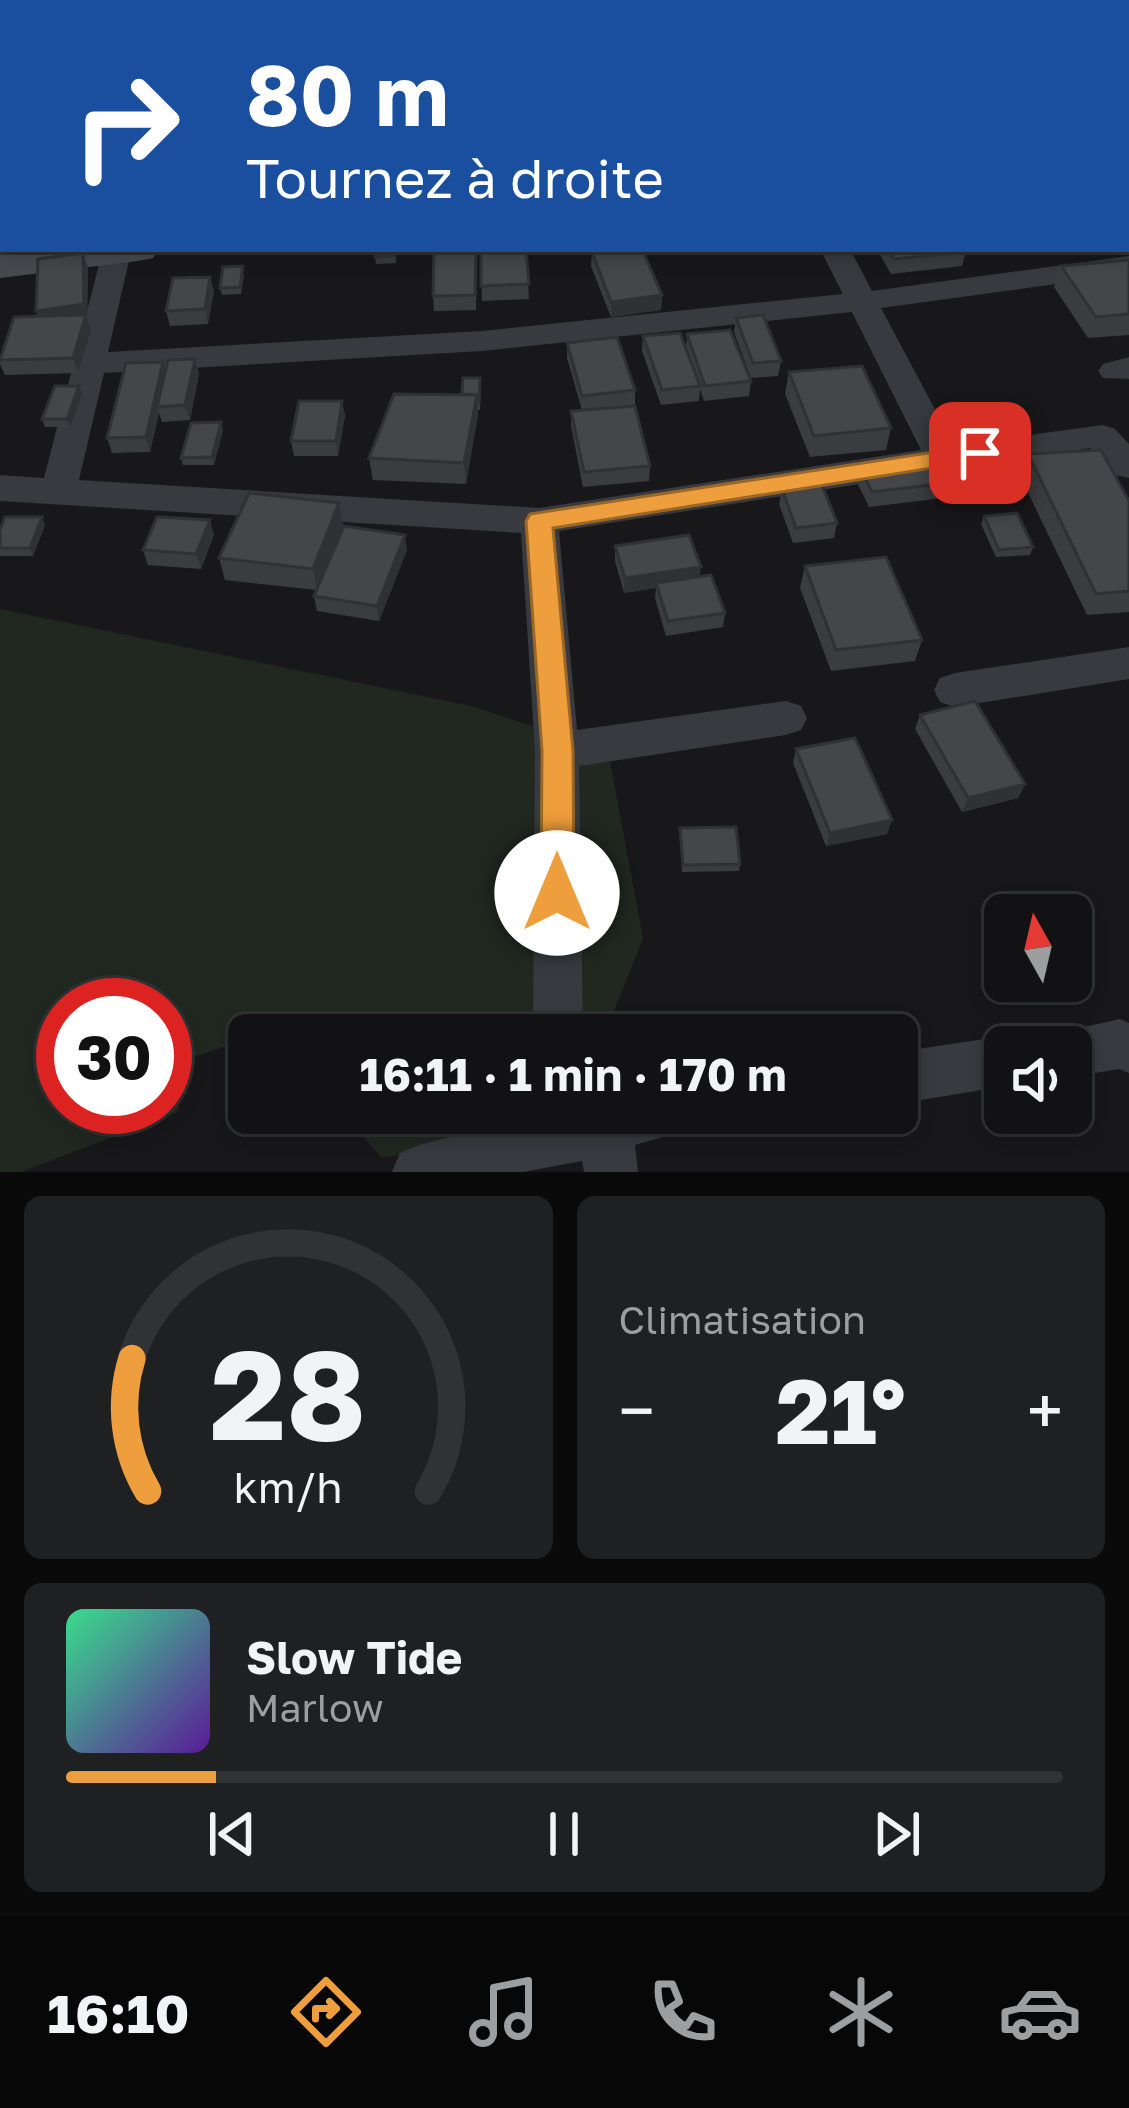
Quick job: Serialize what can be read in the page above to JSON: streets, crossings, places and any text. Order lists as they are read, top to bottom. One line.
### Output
{"north":"top","page":{"turn":["80 m","Tournez à droite"],"limit":"30","trip":"16:11 · 1 min · 170 m","tile":"Climatisation","heat":["−","21°","+"],"song":["Slow Tide","Marlow"],"tabs":"16:10","gauge":["28","km/h"]}}
